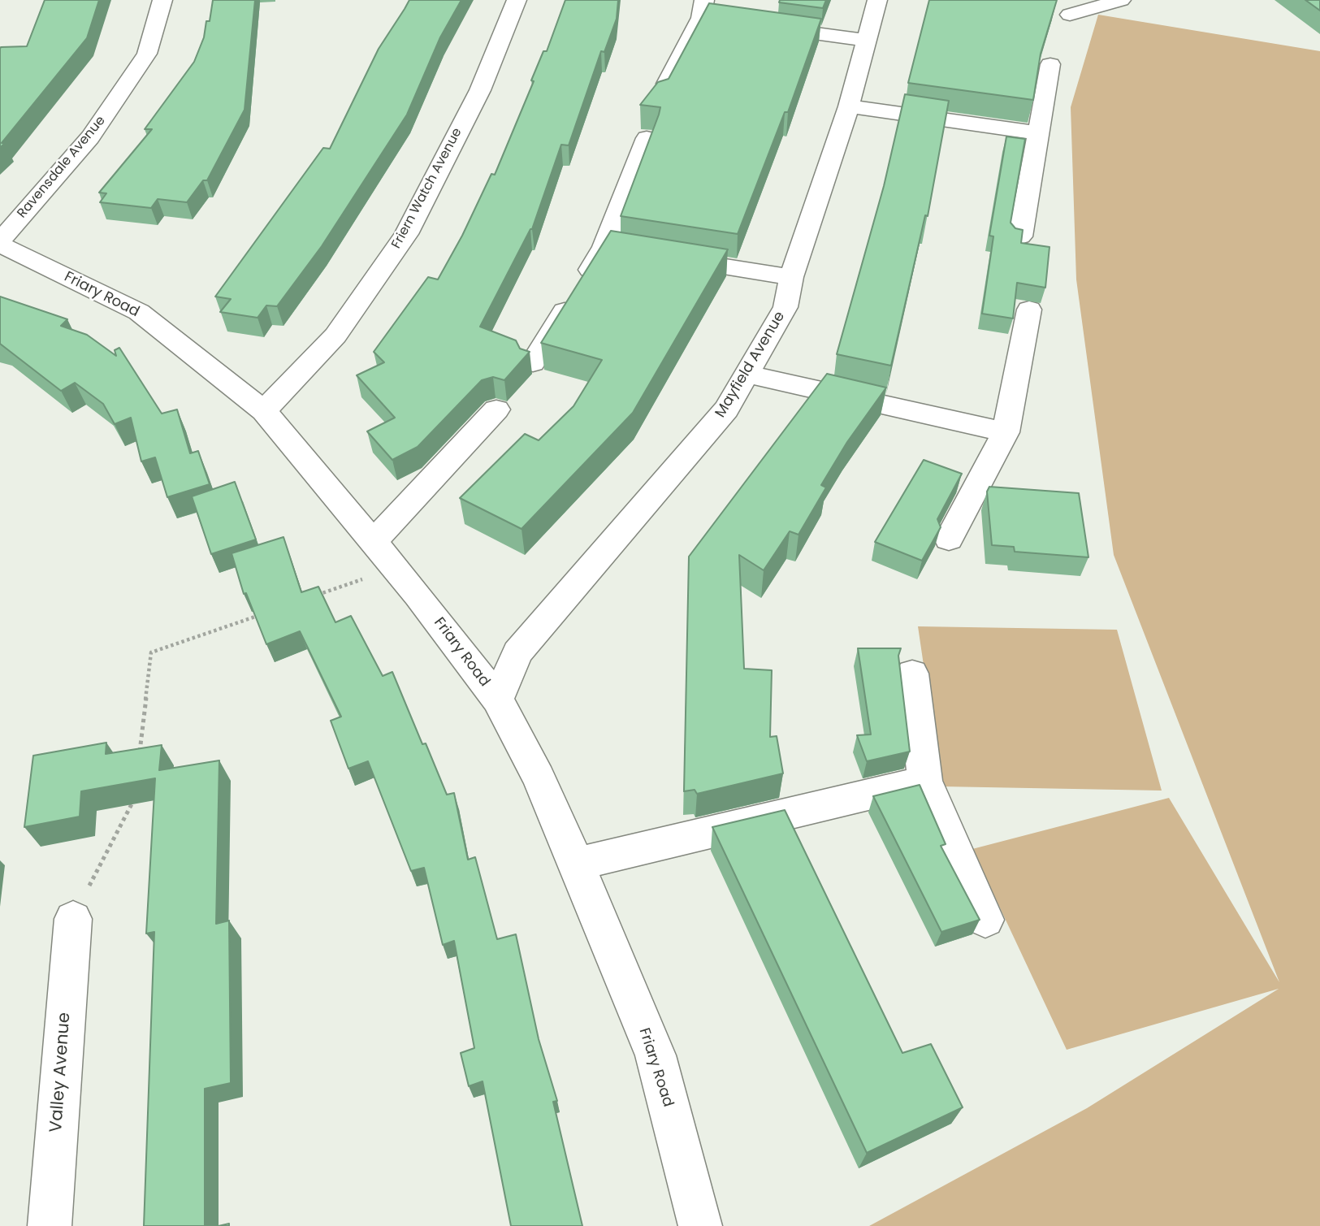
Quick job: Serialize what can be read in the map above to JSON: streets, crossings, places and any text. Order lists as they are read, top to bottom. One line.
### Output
{"streets":{"street":["Ravensdale Avenue","Friern Watch Avenue","Friary Road","Mayfield Avenue","Valley Avenue"]},"crossings":[["Ravensdale Avenue","Friary Road"],["Friern Watch Avenue","Friary Road"],["Friary Road","Mayfield Avenue"]]}
